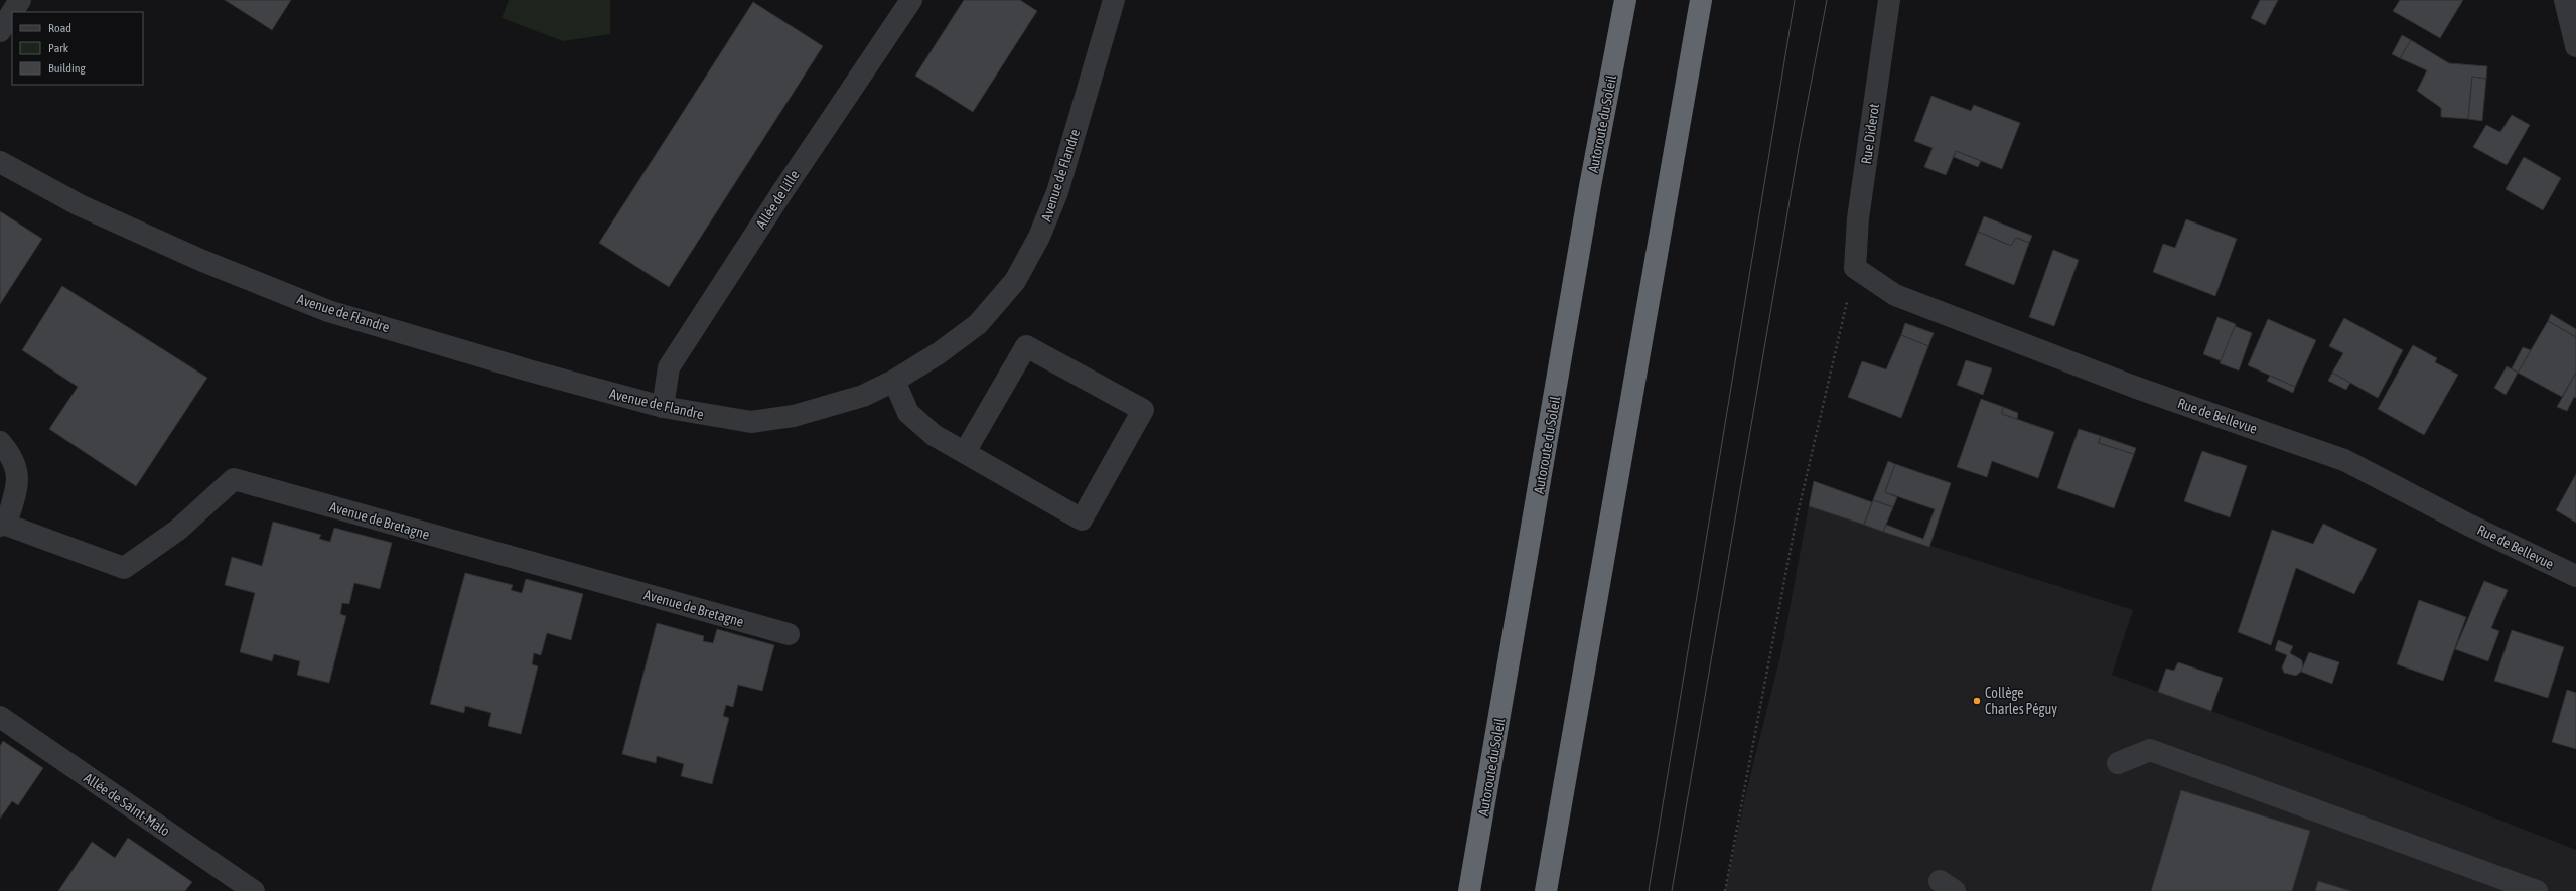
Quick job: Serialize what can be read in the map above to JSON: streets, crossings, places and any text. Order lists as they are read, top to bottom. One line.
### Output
{"streets":{"highway":["Autoroute du Soleil"],"street":["Rue Diderot","Avenue de Flandre","Allée de Lille","Rue de Bellevue","Avenue de Bretagne","Allée de Saint-Malo"]},"crossings":[["Rue Diderot","Rue de Bellevue"],["Avenue de Flandre","Allée de Lille"]],"places":["Collège Charles Péguy"],"legend":["Road","Park","Building"]}
